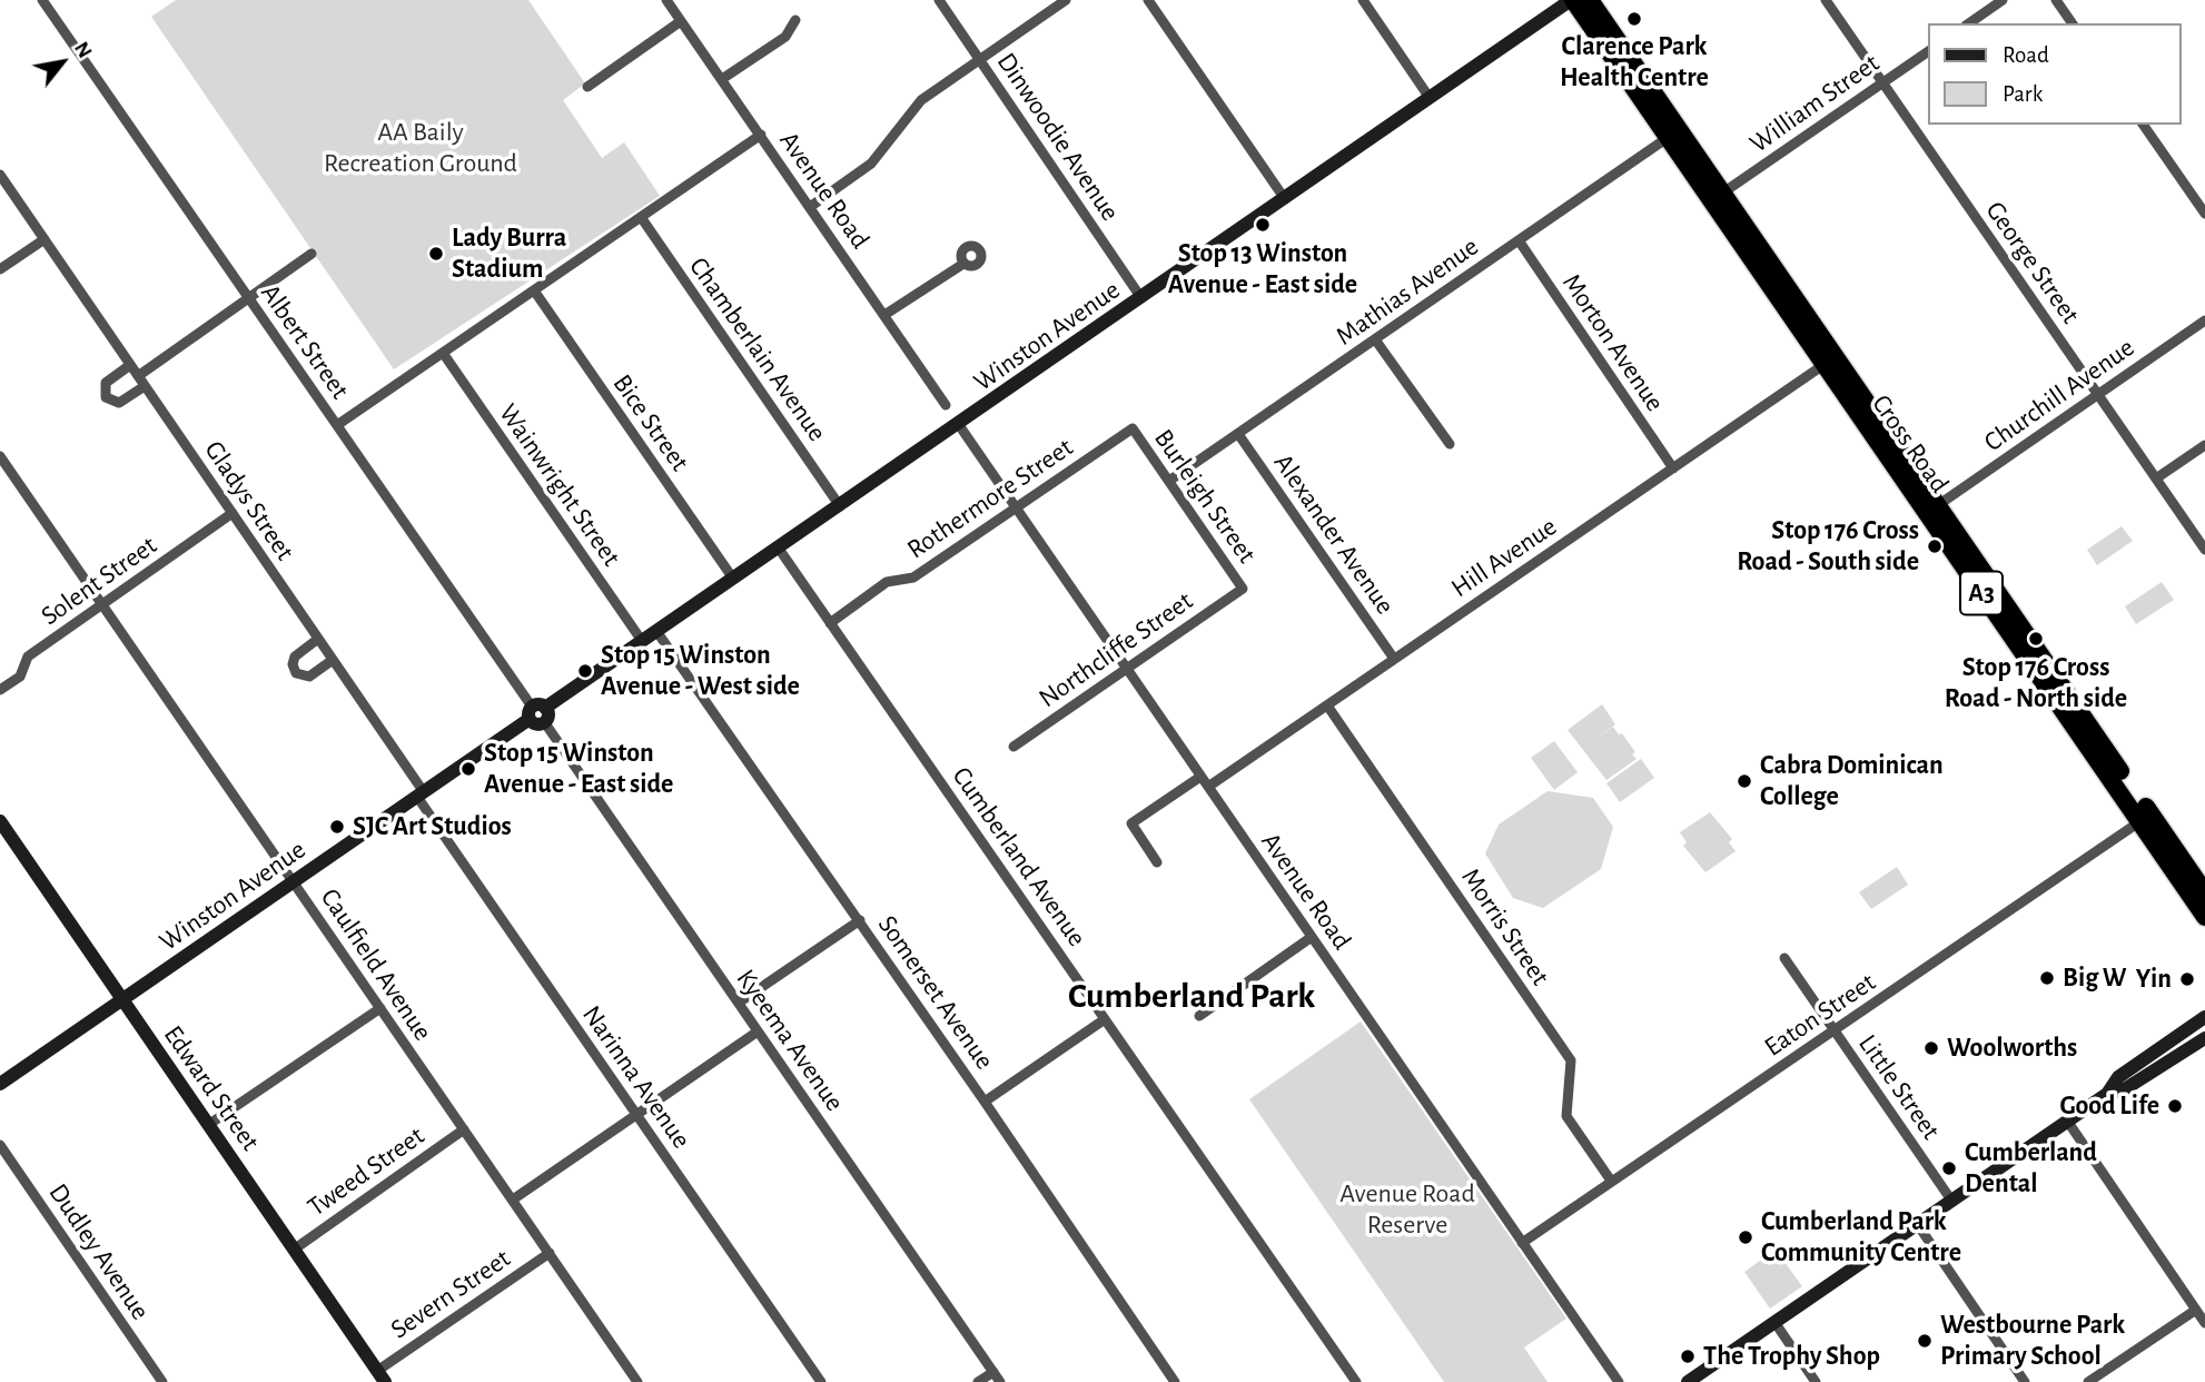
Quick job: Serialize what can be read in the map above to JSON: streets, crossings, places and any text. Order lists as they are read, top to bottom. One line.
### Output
{"streets":{"highway":["Cross Road","A3"],"street":["William Street","Dinwoodie Avenue","Avenue Road","George Street","Mathias Avenue","Winston Avenue","Albert Street","Morton Avenue","Chamberlain Avenue","Churchill Avenue","Bice Street","Wainwright Street","Burleigh Street","Rothermore Street","Gladys Street","Alexander Avenue","Hill Avenue","Solent Street","Northcliffe Street","Cumberland Avenue","Morris Street","Caulfield Avenue","Somerset Avenue","Eaton Street","Kyeema Avenue","Narinna Avenue","Little Street","Edward Street","Tweed Street","Dudley Avenue","Severn Street"]},"crossings":[["William Street","George Street"],["William Street","Cross Road"],["Dinwoodie Avenue","Winston Avenue"],["Avenue Road","Winston Avenue"],["Avenue Road","Rothermore Street"],["Avenue Road","Hill Avenue"],["Avenue Road","Northcliffe Street"],["Avenue Road","Eaton Street"],["George Street","Churchill Avenue"],["Mathias Avenue","Morton Avenue"],["Mathias Avenue","Cross Road"],["Mathias Avenue","Burleigh Street"],["Mathias Avenue","Alexander Avenue"],["Winston Avenue","Albert Street"],["Winston Avenue","Chamberlain Avenue"],["Winston Avenue","Bice Street"],["Winston Avenue","Cross Road"],["Winston Avenue","Wainwright Street"],["Winston Avenue","Gladys Street"],["Winston Avenue","Cumberland Avenue"],["Winston Avenue","Caulfield Avenue"],["Winston Avenue","Somerset Avenue"],["Winston Avenue","Narinna Avenue"],["Winston Avenue","Edward Street"],["Morton Avenue","Hill Avenue"],["Churchill Avenue","Cross Road"],["Cross Road","Hill Avenue"],["Cross Road","Eaton Street"],["Burleigh Street","Rothermore Street"],["Burleigh Street","Northcliffe Street"],["Rothermore Street","Cumberland Avenue"],["Gladys Street","Solent Street"],["Gladys Street","Narinna Avenue"],["Alexander Avenue","Hill Avenue"],["Hill Avenue","Morris Street"],["Solent Street","Caulfield Avenue"],["Morris Street","Eaton Street"],["Caulfield Avenue","Tweed Street"],["Caulfield Avenue","Severn Street"],["Eaton Street","Little Street"],["Edward Street","Tweed Street"],["Edward Street","Severn Street"]],"districts":["Cumberland Park"],"parks":["AA Baily Recreation Ground","Avenue Road Reserve"],"places":["Clarence Park Health Centre","Stop 13 Winston Avenue - East side","Lady Burra Stadium","Stop 176 Cross Road - South side","Stop 176 Cross Road - North side","Stop 15 Winston Avenue - West side","Stop 15 Winston Avenue - East side","Cabra Dominican College","SJC Art Studios","Big W","Yin","Woolworths","Good Life","Cumberland Dental","Cumberland Park Community Centre","Westbourne Park Primary School","The Trophy Shop"],"legend":["Road","Park"],"north":"top right"}
